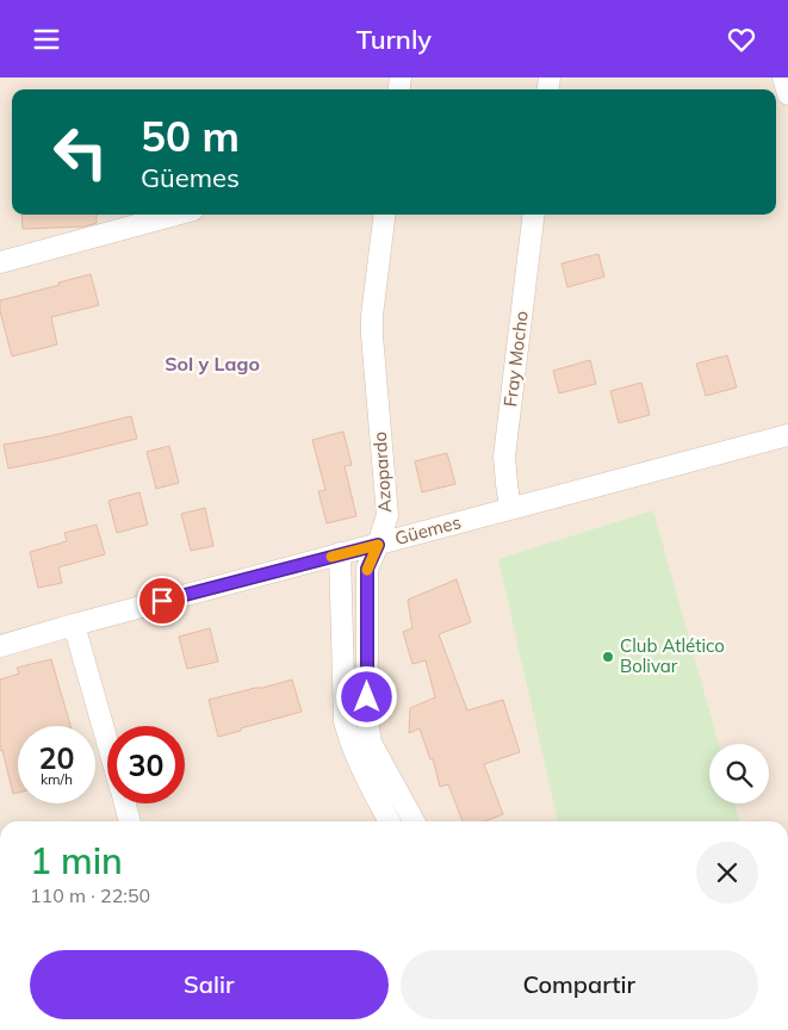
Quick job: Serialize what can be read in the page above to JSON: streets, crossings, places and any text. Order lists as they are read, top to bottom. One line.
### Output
{"streets":{"street":["Fray Mocho","Azopardo","Güemes"]},"crossings":[["Fray Mocho","Güemes"],["Azopardo","Güemes"]],"districts":["Sol y Lago"],"places":["Club Atlético Bolivar"],"page":{"header":"Turnly","turn":["50 m","Güemes"],"speed":"20 km/h","limit":"30","heading":["1 min","110 m · 22:50"],"buttons":["Salir","Compartir"]}}
